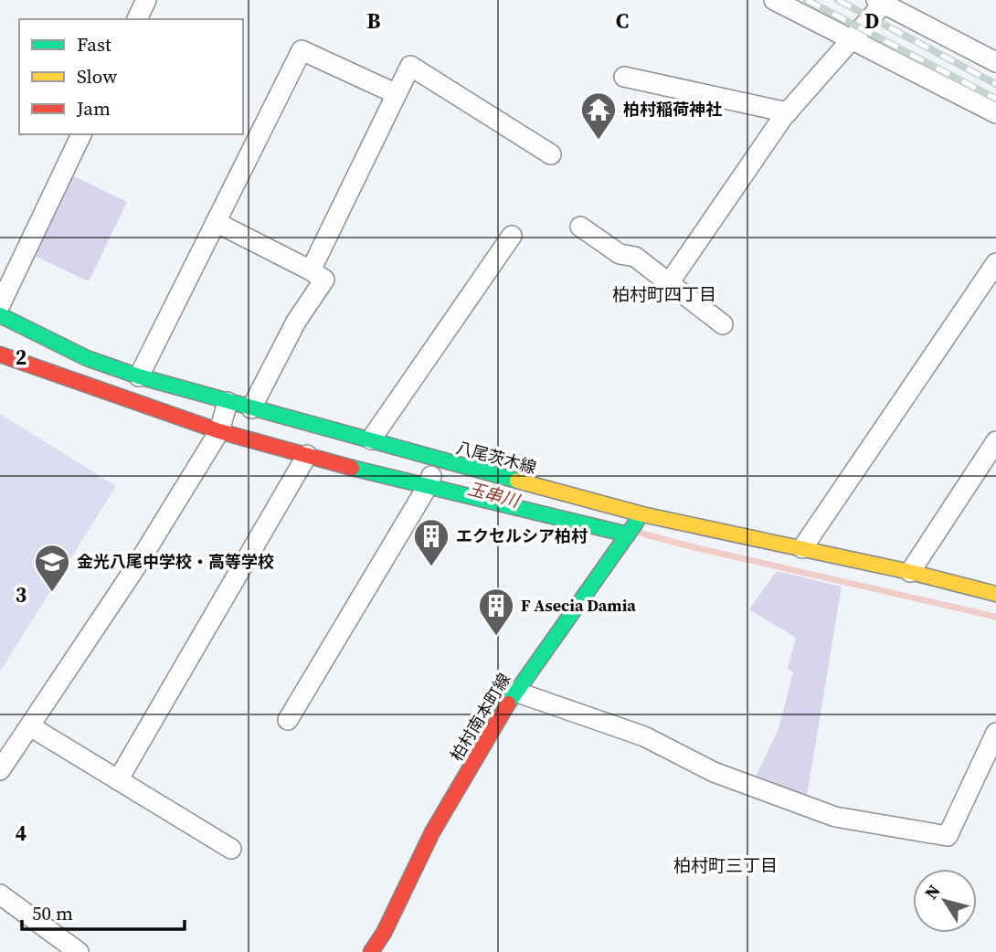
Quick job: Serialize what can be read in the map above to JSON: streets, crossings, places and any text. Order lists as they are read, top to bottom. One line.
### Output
{"streets":{"main road":["八尾茨木線","柏村南本町線"]},"crossings":[["八尾茨木線","柏村南本町線"]],"districts":["柏村町四丁目","柏村町三丁目"],"water":["玉串川"],"places":{"temple":["柏村稲荷神社"],"building":["エクセルシア柏村","F Asecia Damia"],"school or university":["金光八尾中学校・高等学校"]},"legend":["Fast","Slow","Jam"],"scale_bar":"50 m","north":"top left","grid":{"columns":["B","C","D"],"rows":["2","3","4"]}}
